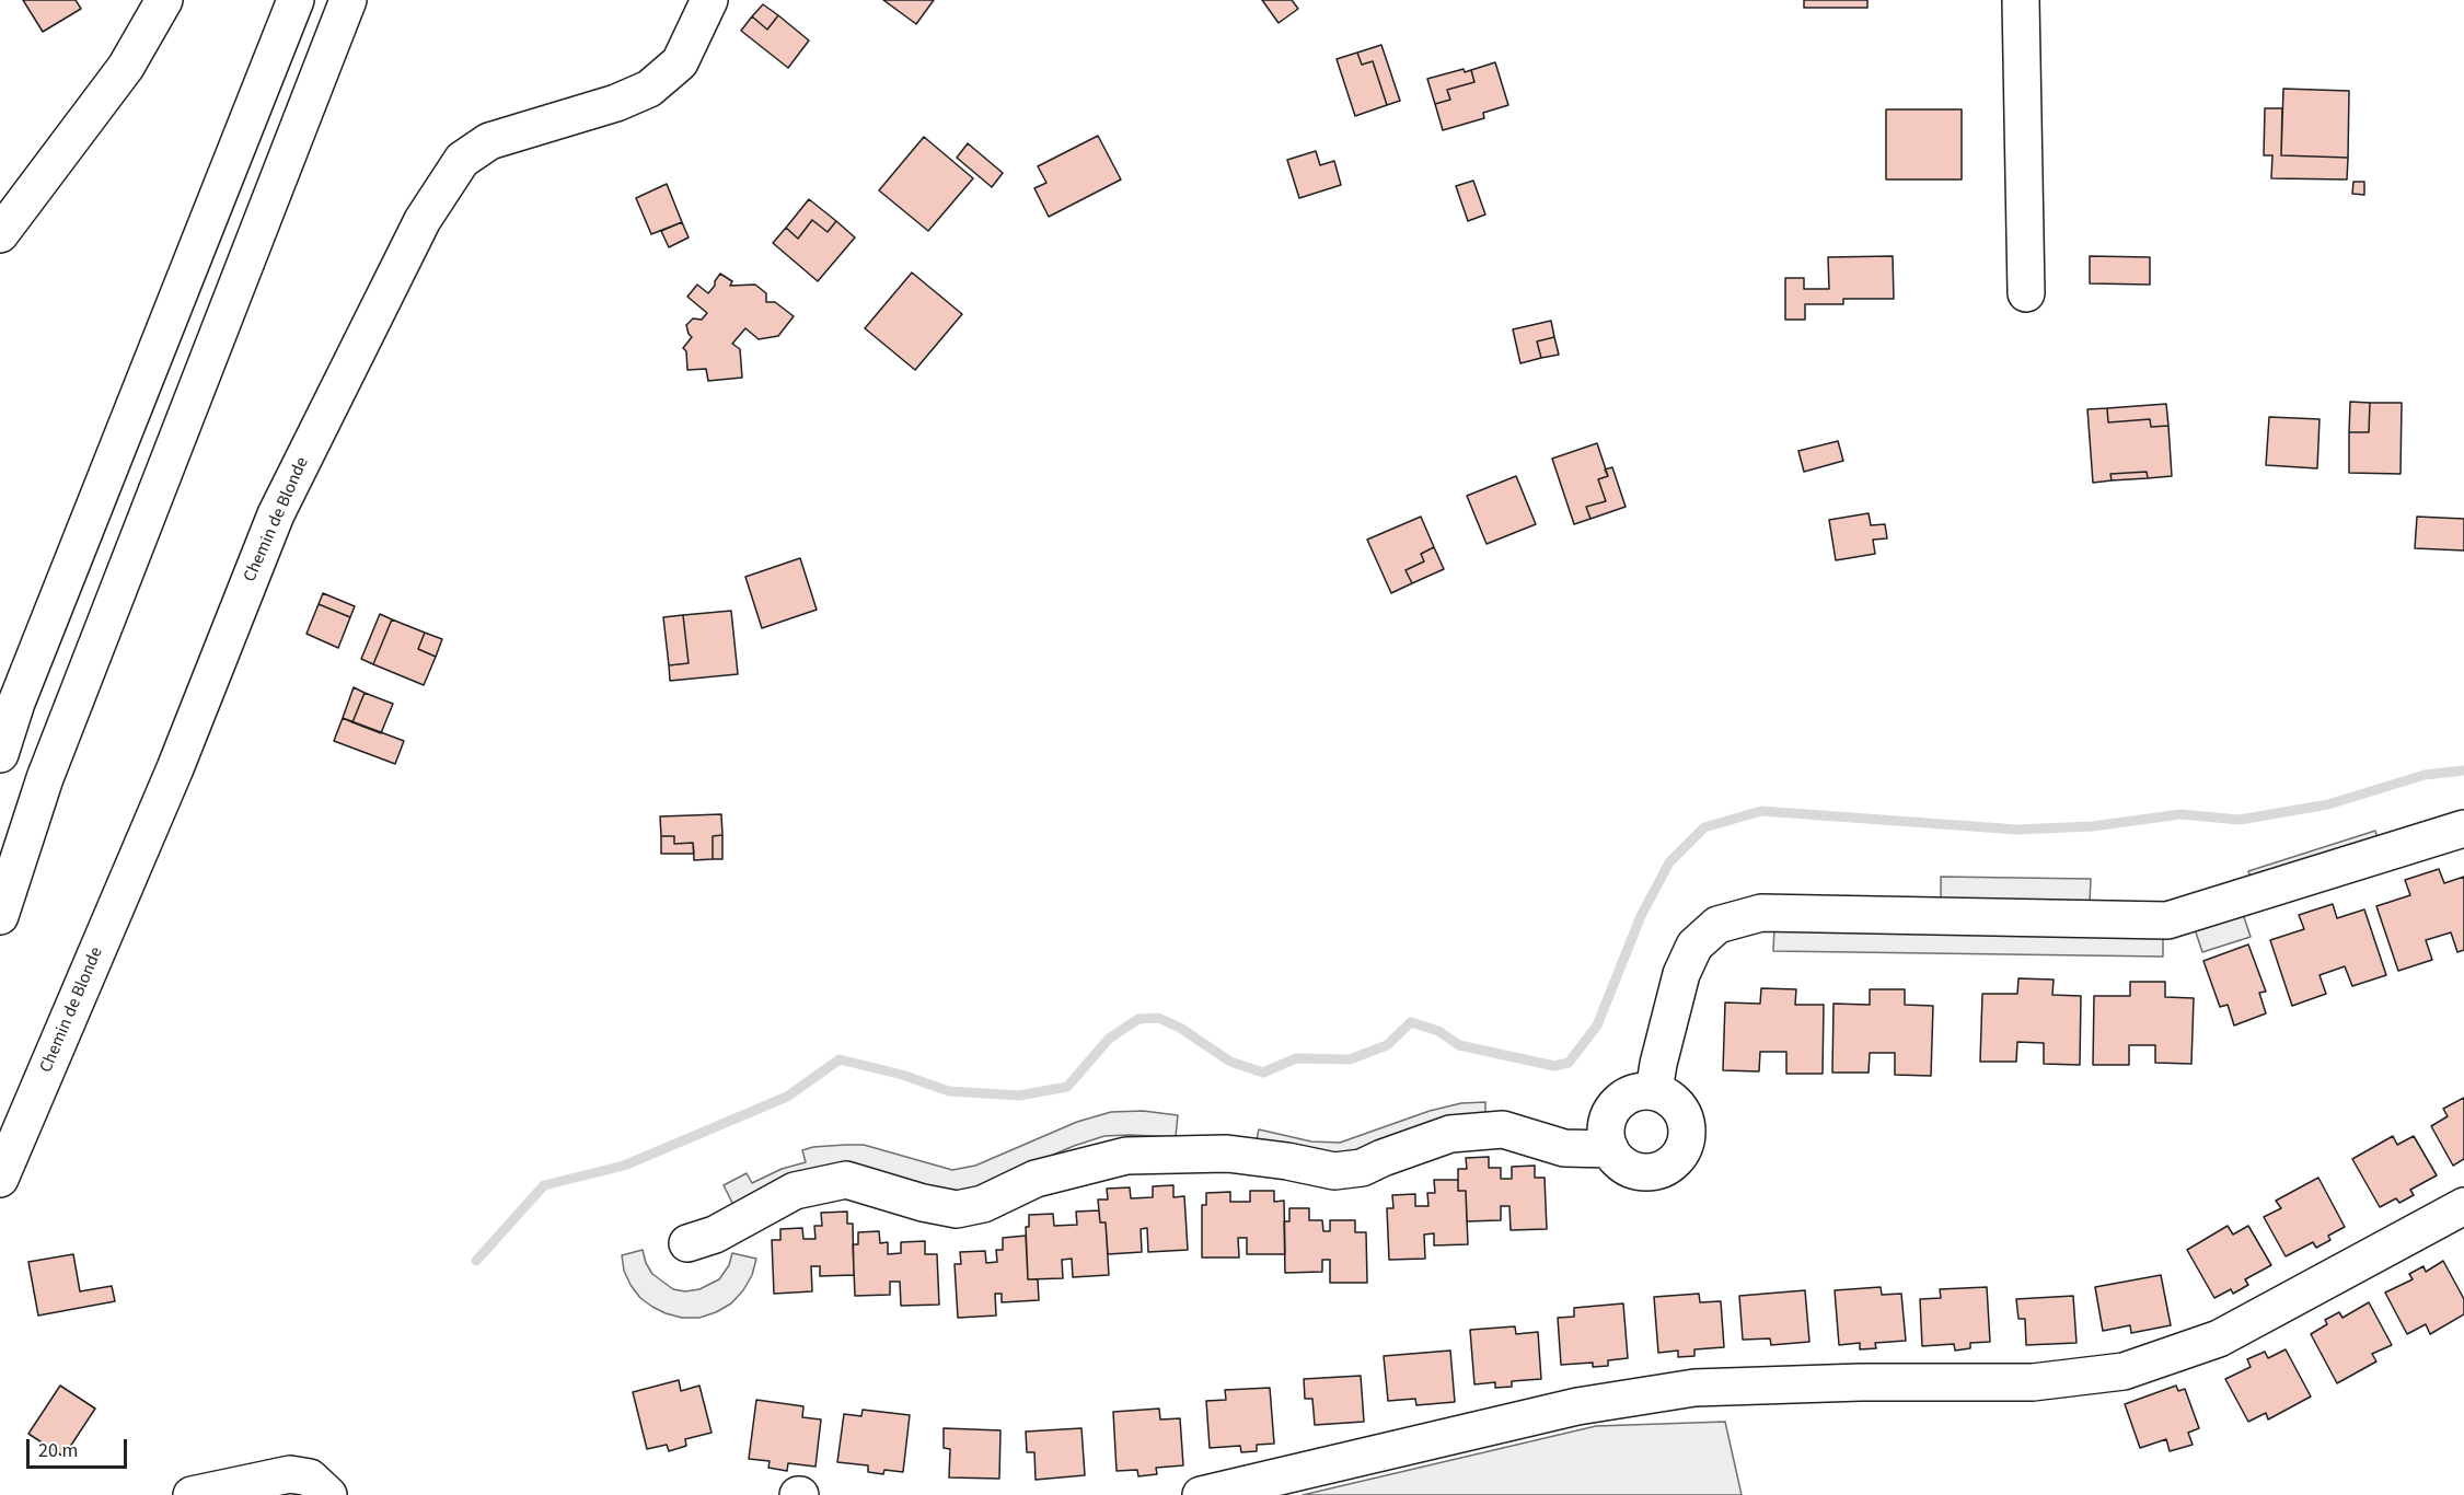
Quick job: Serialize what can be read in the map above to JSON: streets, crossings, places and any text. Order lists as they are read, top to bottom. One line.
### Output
{"streets":{"main road":["Chemin de Blonde"]},"scale_bar":"20 m"}
